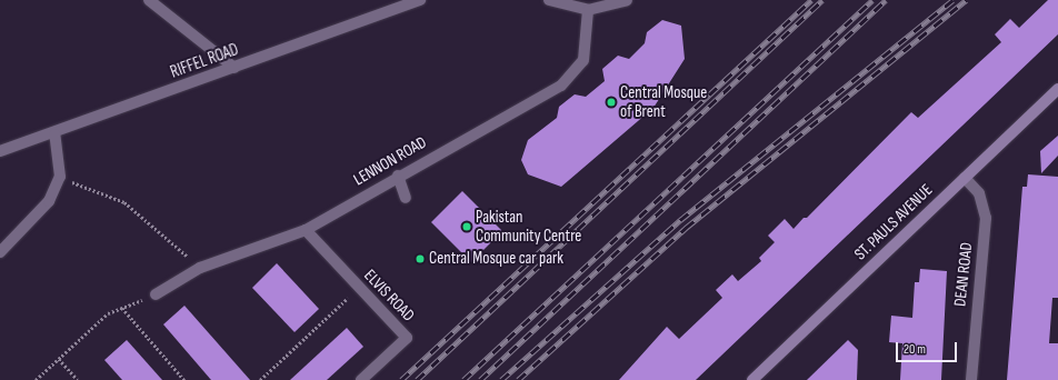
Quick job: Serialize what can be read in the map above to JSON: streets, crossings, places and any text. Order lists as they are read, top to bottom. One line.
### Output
{"streets":{"street":["RIFFEL ROAD","LENNON ROAD","ST. PAULS AVENUE","DEAN ROAD","ELVIS ROAD"]},"crossings":[["LENNON ROAD","ELVIS ROAD"],["ST. PAULS AVENUE","DEAN ROAD"]],"places":["Central Mosque of Brent","Pakistan Community Centre","Central Mosque car park"],"scale_bar":"20 m"}
